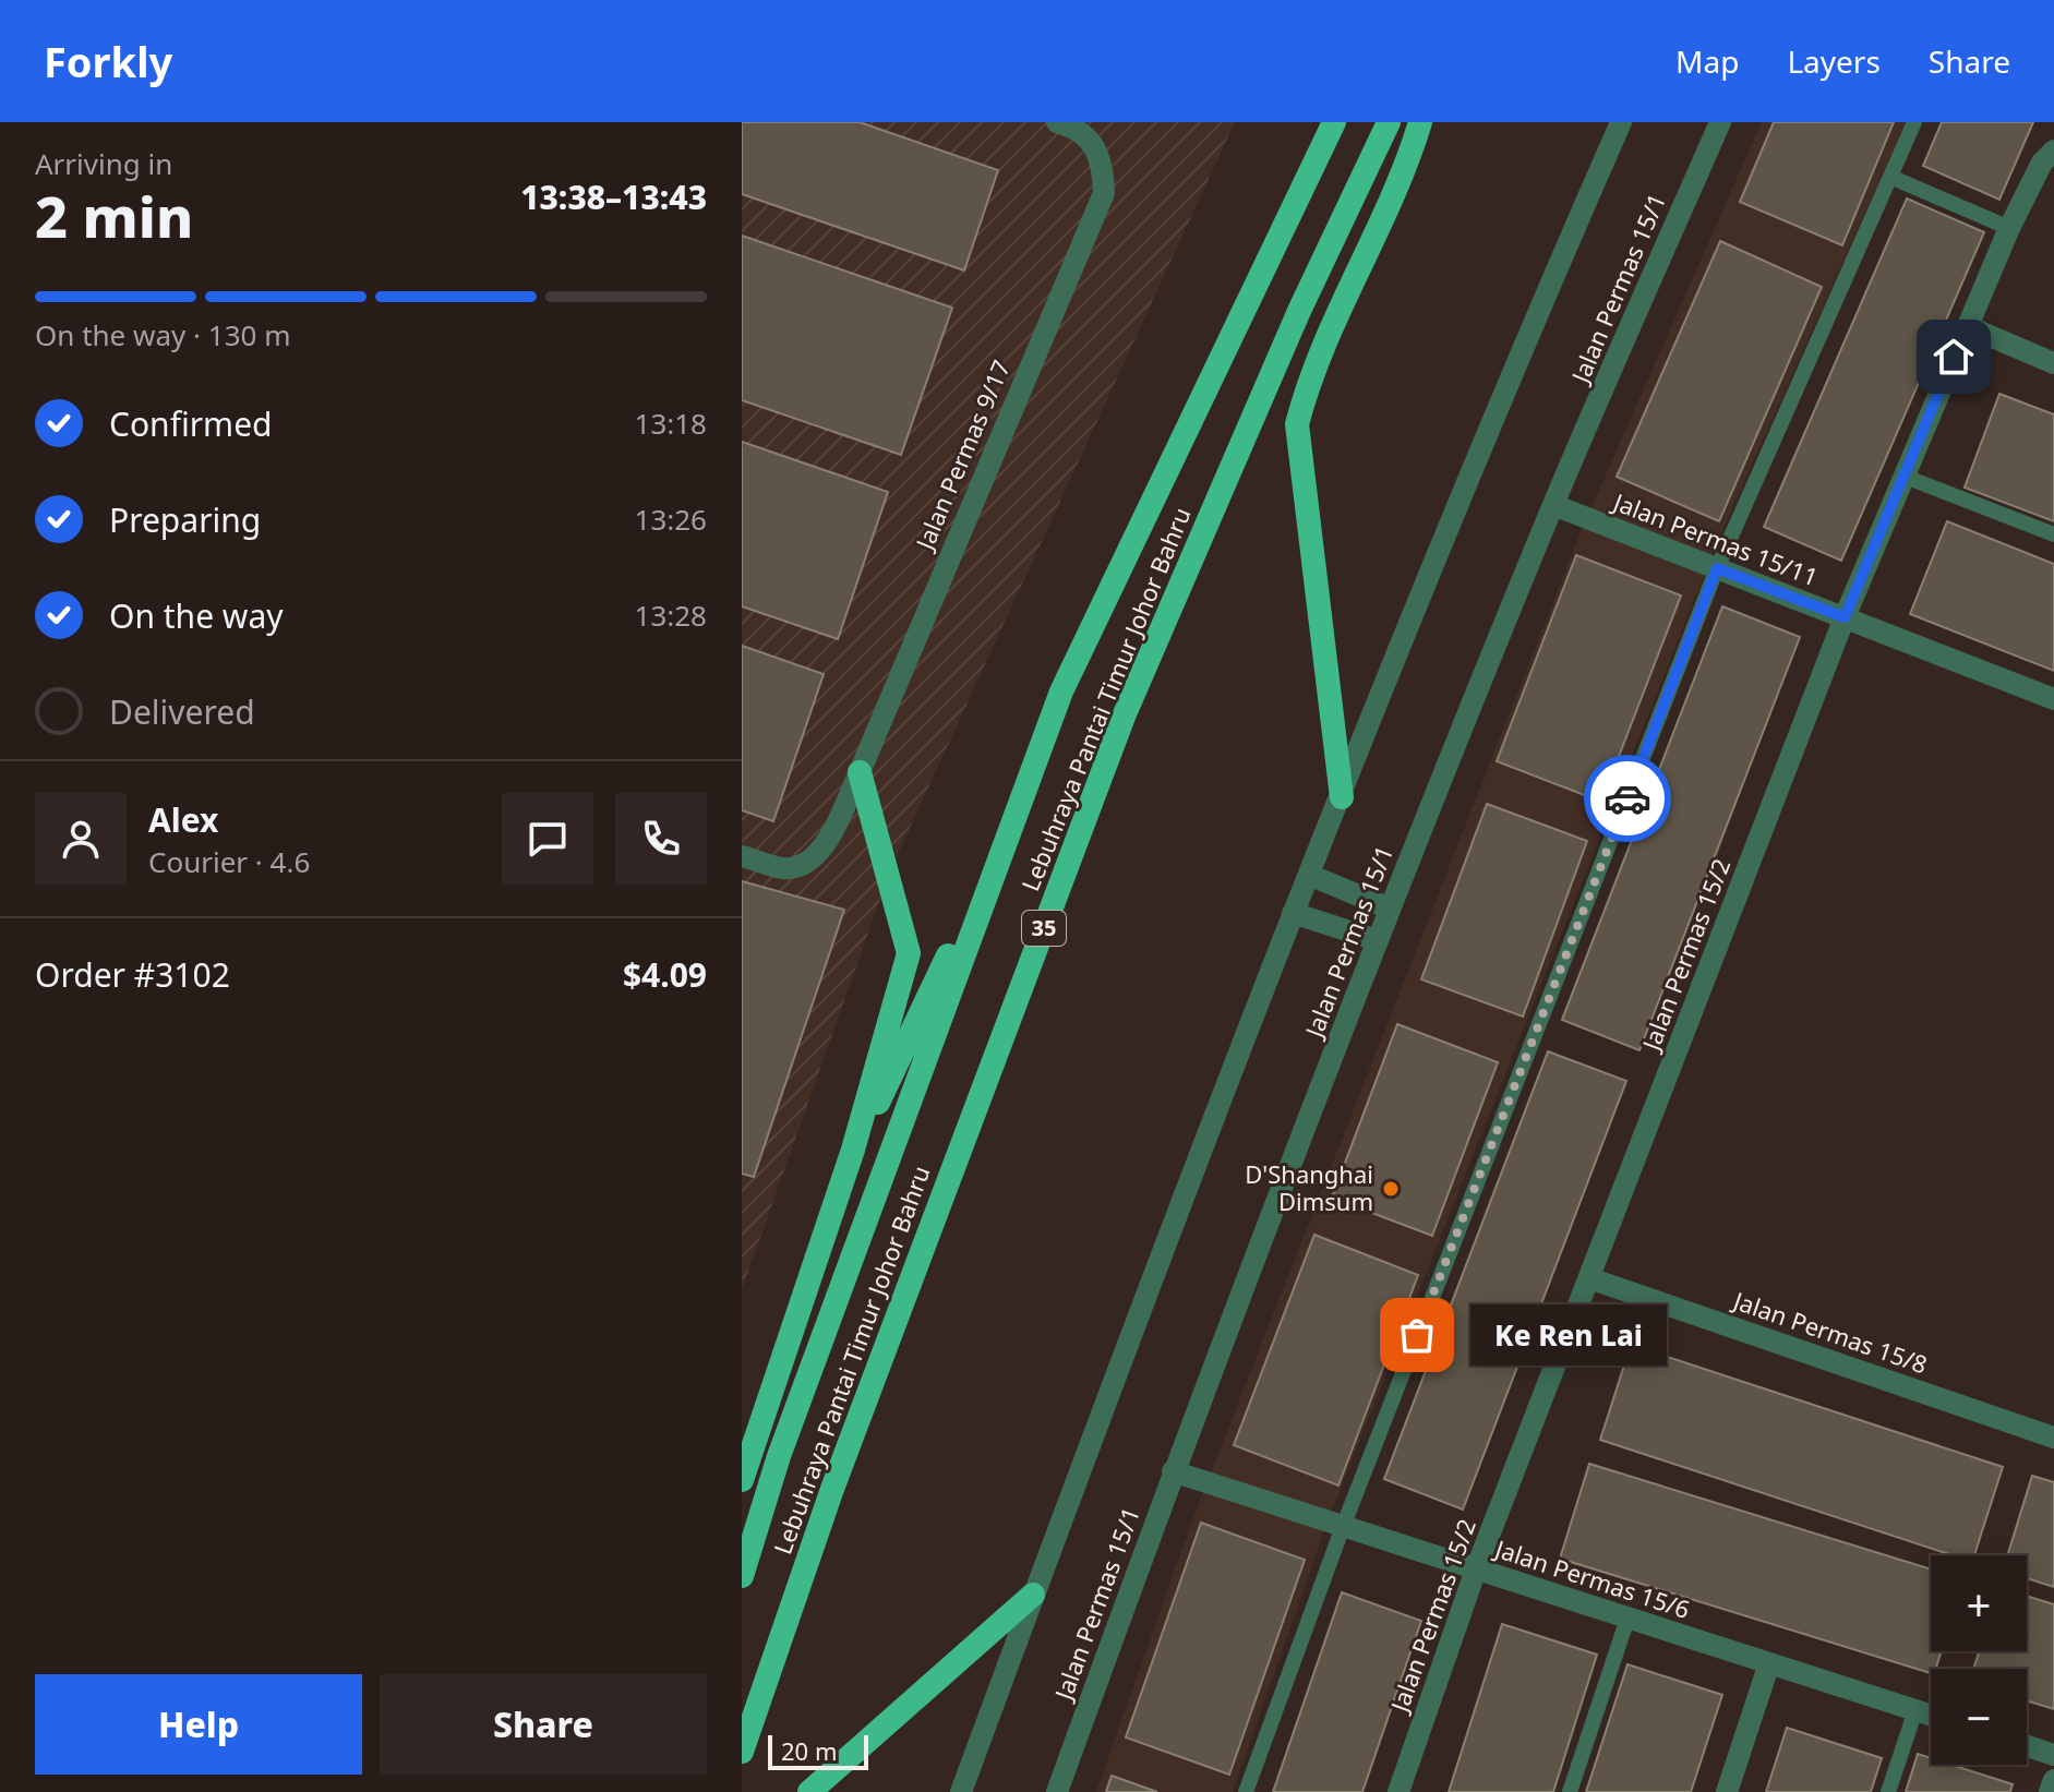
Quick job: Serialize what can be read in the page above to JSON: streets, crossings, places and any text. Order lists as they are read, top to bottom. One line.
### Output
{"streets":{"highway":["Lebuhraya Pantai Timur Johor Bahru","35"],"street":["Jalan Permas 15/1","Jalan Permas 9/17","Jalan Permas 15/11","Jalan Permas 15/2","Jalan Permas 15/8","Jalan Permas 15/6"]},"crossings":[["Jalan Permas 15/1","Jalan Permas 15/11"],["Jalan Permas 15/1","Jalan Permas 15/6"],["Jalan Permas 15/11","Jalan Permas 15/2"],["Jalan Permas 15/2","Jalan Permas 15/8"],["Jalan Permas 15/2","Jalan Permas 15/6"]],"places":["D'Shanghai Dimsum","Ke Ren Lai"],"scale_bar":"20 m","page":{"header":"Forkly","nav":["Map","Layers","Share"],"heading":["2 min","Arriving in","13:38–13:43"],"panel":["Alex","Courier · 4.6","Order #3102","$4.09"],"bar":"On the way · 130 m","list":[["Confirmed","13:18"],["Preparing","13:26"],["On the way","13:28"],"Delivered"],"bubble":"Ke Ren Lai","map_buttons":["+","−"],"buttons":["Help","Share"],"scale":"20 m"}}
